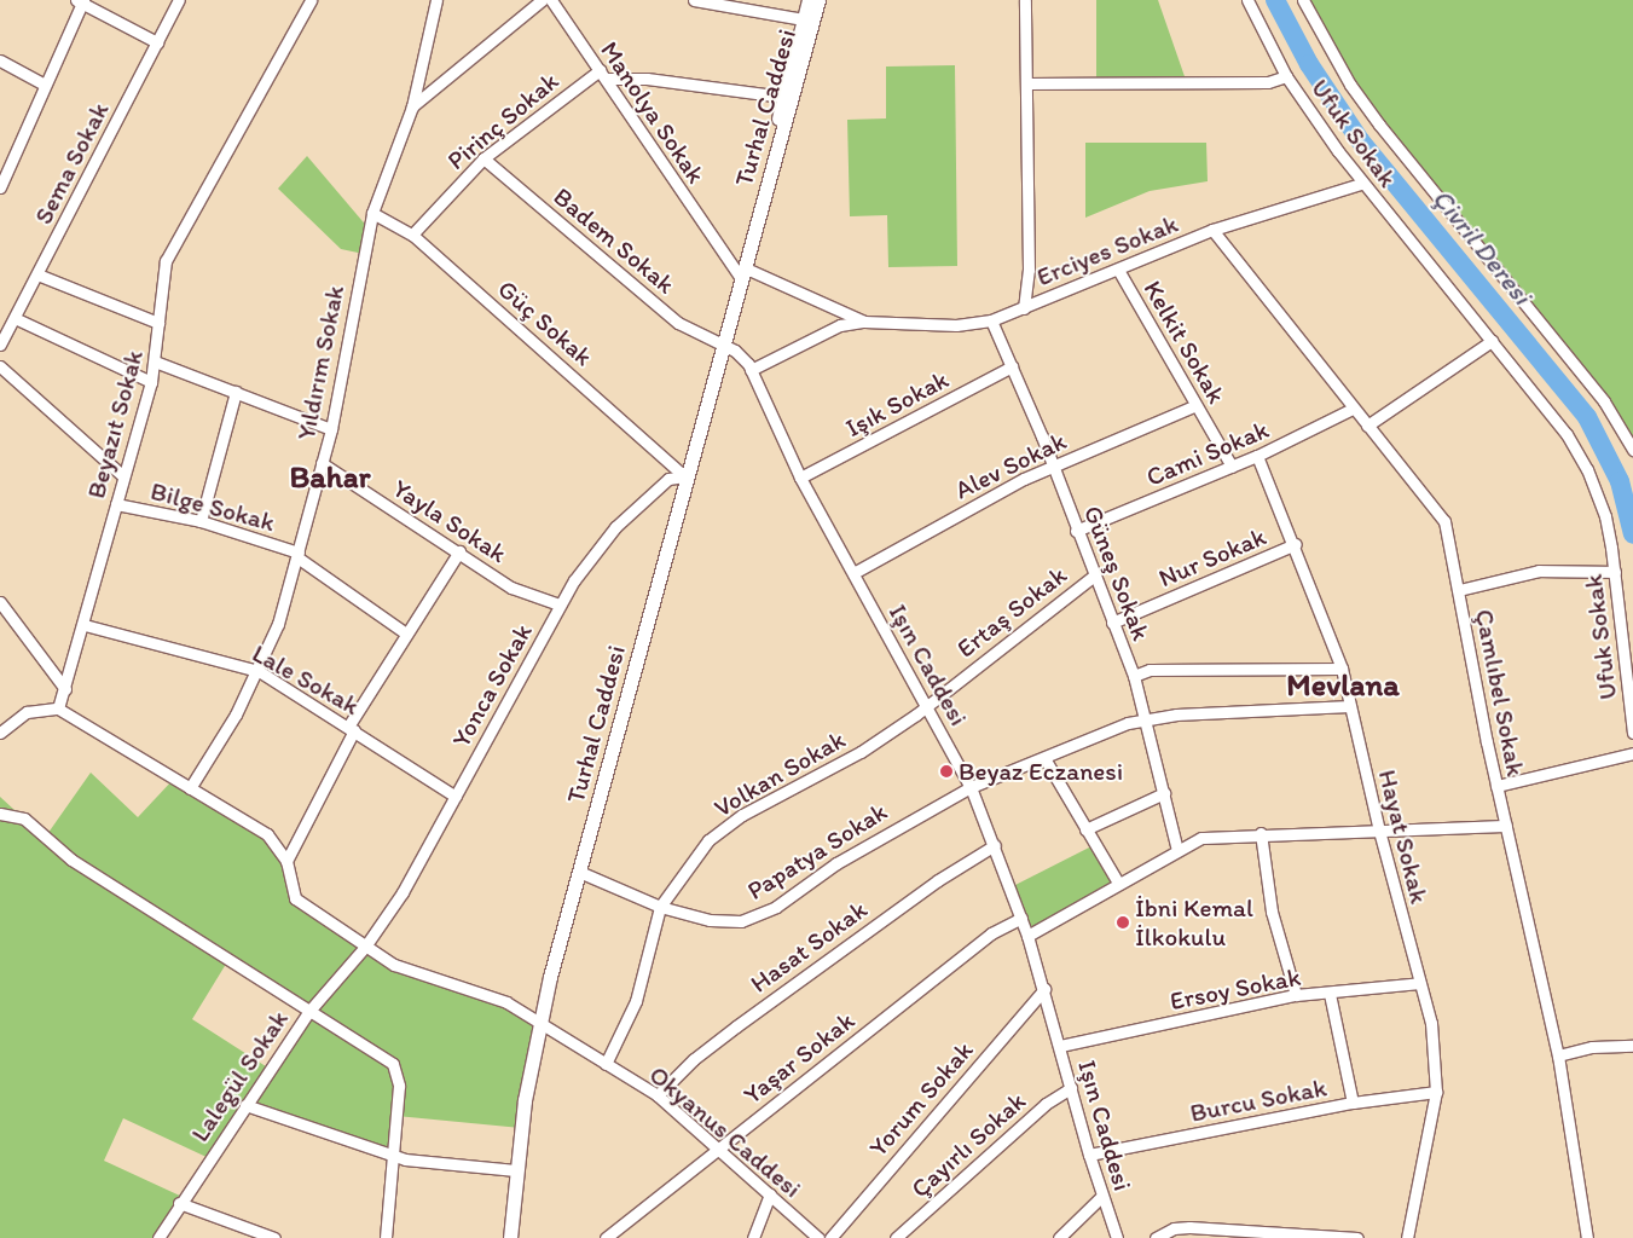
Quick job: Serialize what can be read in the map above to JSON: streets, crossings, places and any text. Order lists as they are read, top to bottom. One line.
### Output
{"streets":{"street":["Turhal Caddesi","Manolya Sokak","Pirinç Sokak","Ufuk Sokak","Sema Sokak","Badem Sokak","Erciyes Sokak","Güç Sokak","Kelkit Sokak","Yıldırım Sokak","Işık Sokak","Beyazıt Sokak","Cami Sokak","Alev Sokak","Bilge Sokak","Yayla Sokak","Nur Sokak","Güneş Sokak","Ertaş Sokak","Işın Caddesi","Lale Sokak","Yonca Sokak","Çamlıbel Sokak","Volkan Sokak","Hayat Sokak","Papatya Sokak","Hasat Sokak","Ersoy Sokak","Yaşar Sokak","Lalegül Sokak","Yorum Sokak","Burcu Sokak","Okyanus Caddesi","Çayırlı Sokak"]},"crossings":[["Turhal Caddesi","Manolya Sokak"],["Turhal Caddesi","Badem Sokak"],["Turhal Caddesi","Erciyes Sokak"],["Turhal Caddesi","Güç Sokak"],["Turhal Caddesi","Işın Caddesi"],["Turhal Caddesi","Yonca Sokak"],["Turhal Caddesi","Papatya Sokak"],["Turhal Caddesi","Okyanus Caddesi"],["Manolya Sokak","Pirinç Sokak"],["Manolya Sokak","Erciyes Sokak"],["Pirinç Sokak","Badem Sokak"],["Pirinç Sokak","Güç Sokak"],["Ufuk Sokak","Erciyes Sokak"],["Badem Sokak","Işın Caddesi"],["Erciyes Sokak","Kelkit Sokak"],["Erciyes Sokak","Güneş Sokak"],["Erciyes Sokak","Işın Caddesi"],["Erciyes Sokak","Çamlıbel Sokak"],["Güç Sokak","Yıldırım Sokak"],["Güç Sokak","Yonca Sokak"],["Kelkit Sokak","Cami Sokak"],["Kelkit Sokak","Alev Sokak"],["Yıldırım Sokak","Bilge Sokak"],["Yıldırım Sokak","Yayla Sokak"],["Yıldırım Sokak","Lale Sokak"],["Işık Sokak","Güneş Sokak"],["Işık Sokak","Işın Caddesi"],["Beyazıt Sokak","Bilge Sokak"],["Beyazıt Sokak","Lale Sokak"],["Cami Sokak","Güneş Sokak"],["Cami Sokak","Çamlıbel Sokak"],["Cami Sokak","Hayat Sokak"],["Alev Sokak","Güneş Sokak"],["Alev Sokak","Işın Caddesi"],["Yayla Sokak","Yonca Sokak"],["Nur Sokak","Güneş Sokak"],["Nur Sokak","Hayat Sokak"],["Güneş Sokak","Ertaş Sokak"],["Güneş Sokak","Papatya Sokak"],["Ertaş Sokak","Işın Caddesi"],["Ertaş Sokak","Volkan Sokak"],["Işın Caddesi","Volkan Sokak"],["Işın Caddesi","Papatya Sokak"],["Işın Caddesi","Hasat Sokak"],["Işın Caddesi","Ersoy Sokak"],["Işın Caddesi","Yaşar Sokak"],["Işın Caddesi","Yorum Sokak"],["Işın Caddesi","Burcu Sokak"],["Işın Caddesi","Çayırlı Sokak"],["Lale Sokak","Yonca Sokak"],["Yonca Sokak","Lalegül Sokak"],["Yonca Sokak","Okyanus Caddesi"],["Volkan Sokak","Papatya Sokak"],["Volkan Sokak","Okyanus Caddesi"],["Hayat Sokak","Papatya Sokak"],["Hayat Sokak","Ersoy Sokak"],["Hayat Sokak","Burcu Sokak"],["Hasat Sokak","Okyanus Caddesi"],["Yaşar Sokak","Okyanus Caddesi"],["Lalegül Sokak","Okyanus Caddesi"]],"districts":["Bahar","Mevlana"],"water":["Çivril Deresi"],"places":["Beyaz Eczanesi","İbni Kemal İlkokulu"]}
